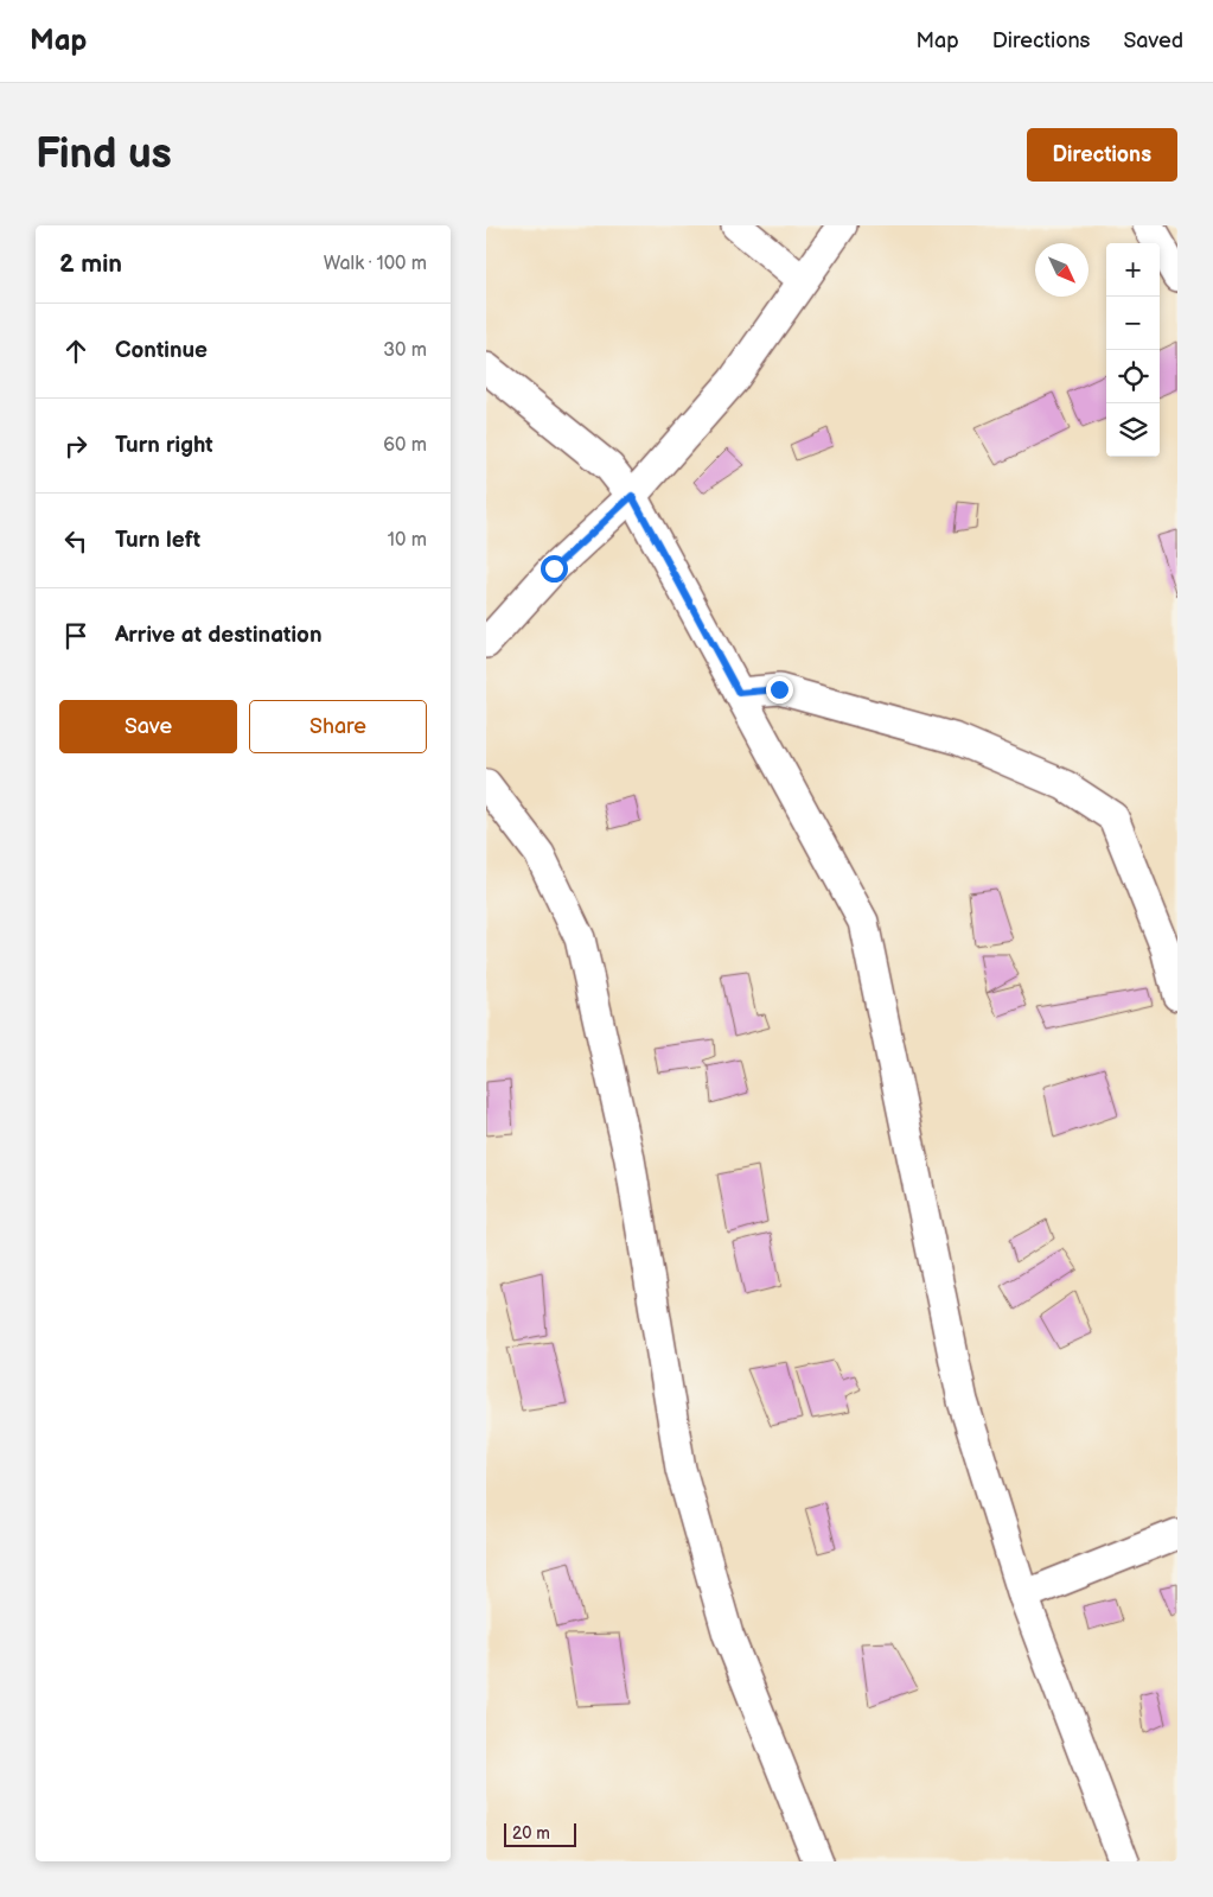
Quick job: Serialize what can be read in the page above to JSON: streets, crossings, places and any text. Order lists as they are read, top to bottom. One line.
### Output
{"scale_bar":"20 m","north":"bottom right","page":{"header":"Map","nav":["Map","Directions","Saved"],"buttons":["Directions",["Save","Share"]],"title":"Find us","heading":["2 min","Walk · 100 m"],"map_buttons":["+","−"],"list":[["Continue","30 m"],["Turn right","60 m"],["Turn left","10 m"],"Arrive at destination"],"scale":"20 m"}}
